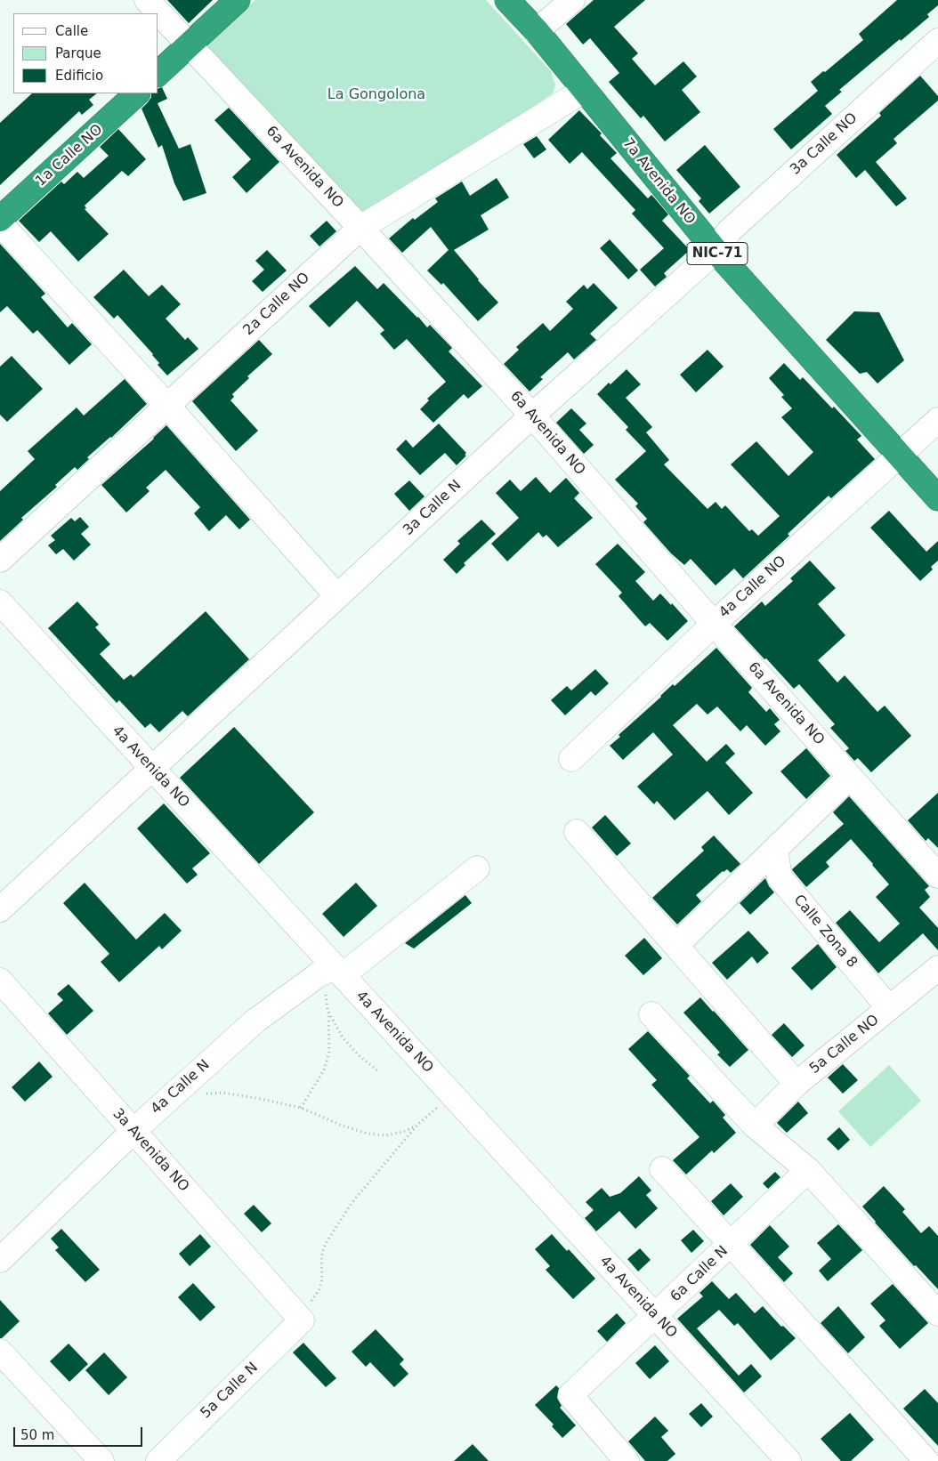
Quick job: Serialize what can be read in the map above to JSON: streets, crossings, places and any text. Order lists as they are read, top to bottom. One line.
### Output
{"streets":{"highway":["1a Calle NO","7a Avenida NO","NIC-71"],"street":["3a Calle NO","6a Avenida NO","2a Calle NO","3a Calle N","4a Calle NO","4a Avenida NO","Calle Zona 8","5a Calle NO","4a Calle N","3a Avenida NO","6a Calle N","5a Calle N"]},"crossings":[["3a Calle NO","7a Avenida NO"],["3a Calle NO","3a Calle N"],["6a Avenida NO","2a Calle NO"],["6a Avenida NO","3a Calle N"],["6a Avenida NO","4a Calle NO"],["7a Avenida NO","2a Calle NO"],["7a Avenida NO","3a Calle N"],["7a Avenida NO","4a Calle NO"],["3a Calle N","4a Avenida NO"],["4a Avenida NO","4a Calle N"],["4a Avenida NO","6a Calle N"],["Calle Zona 8","5a Calle NO"],["4a Calle N","3a Avenida NO"],["3a Avenida NO","5a Calle N"]],"parks":["La Gongolona"],"legend":["Calle","Parque","Edificio"],"scale_bar":"50 m"}
